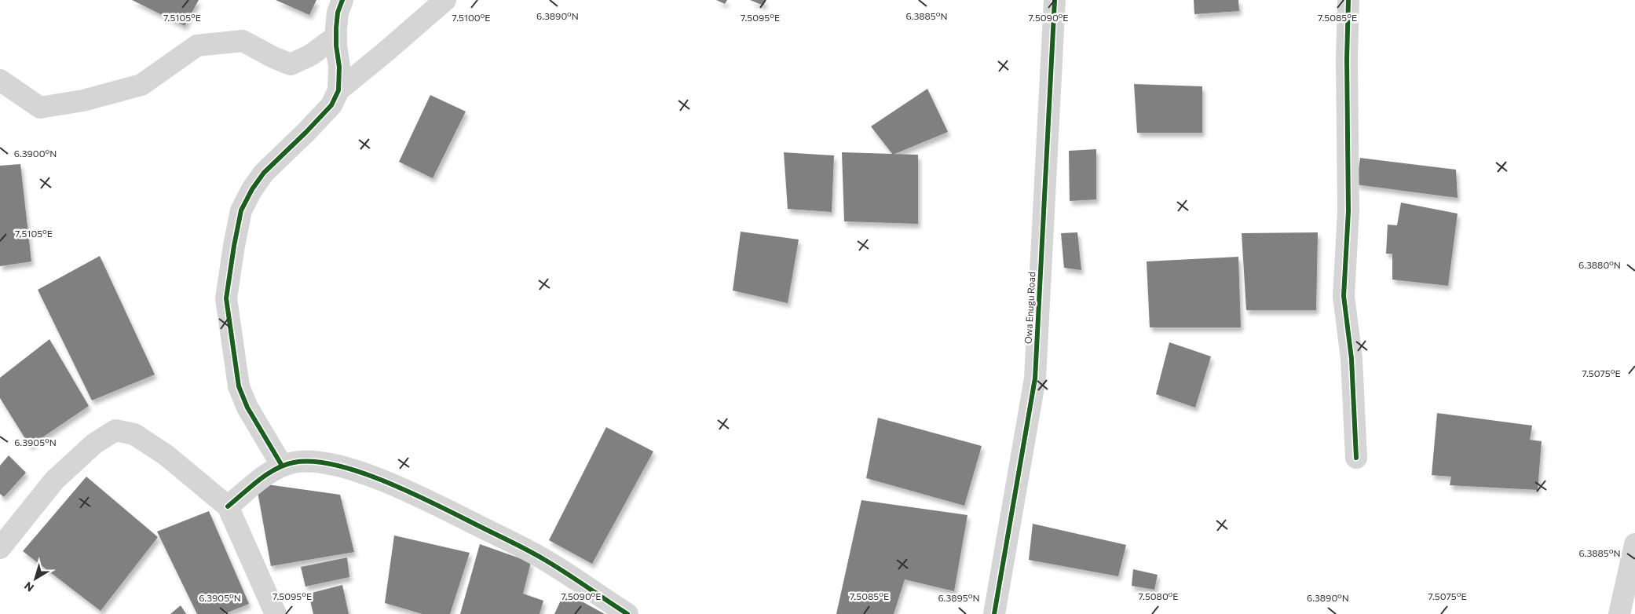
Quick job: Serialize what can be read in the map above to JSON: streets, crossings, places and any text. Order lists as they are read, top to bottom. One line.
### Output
{"streets":{"street":["Owa Enugu Road"]},"north":"bottom left","coordinates":["6.3890°N","6.3885°N","7.5105°E","7.5100°E","7.5095°E","7.5090°E","7.5085°E","6.3900°N","6.3880°N","7.5075°E","6.3905°N","7.5080°E","6.3895°N"]}
